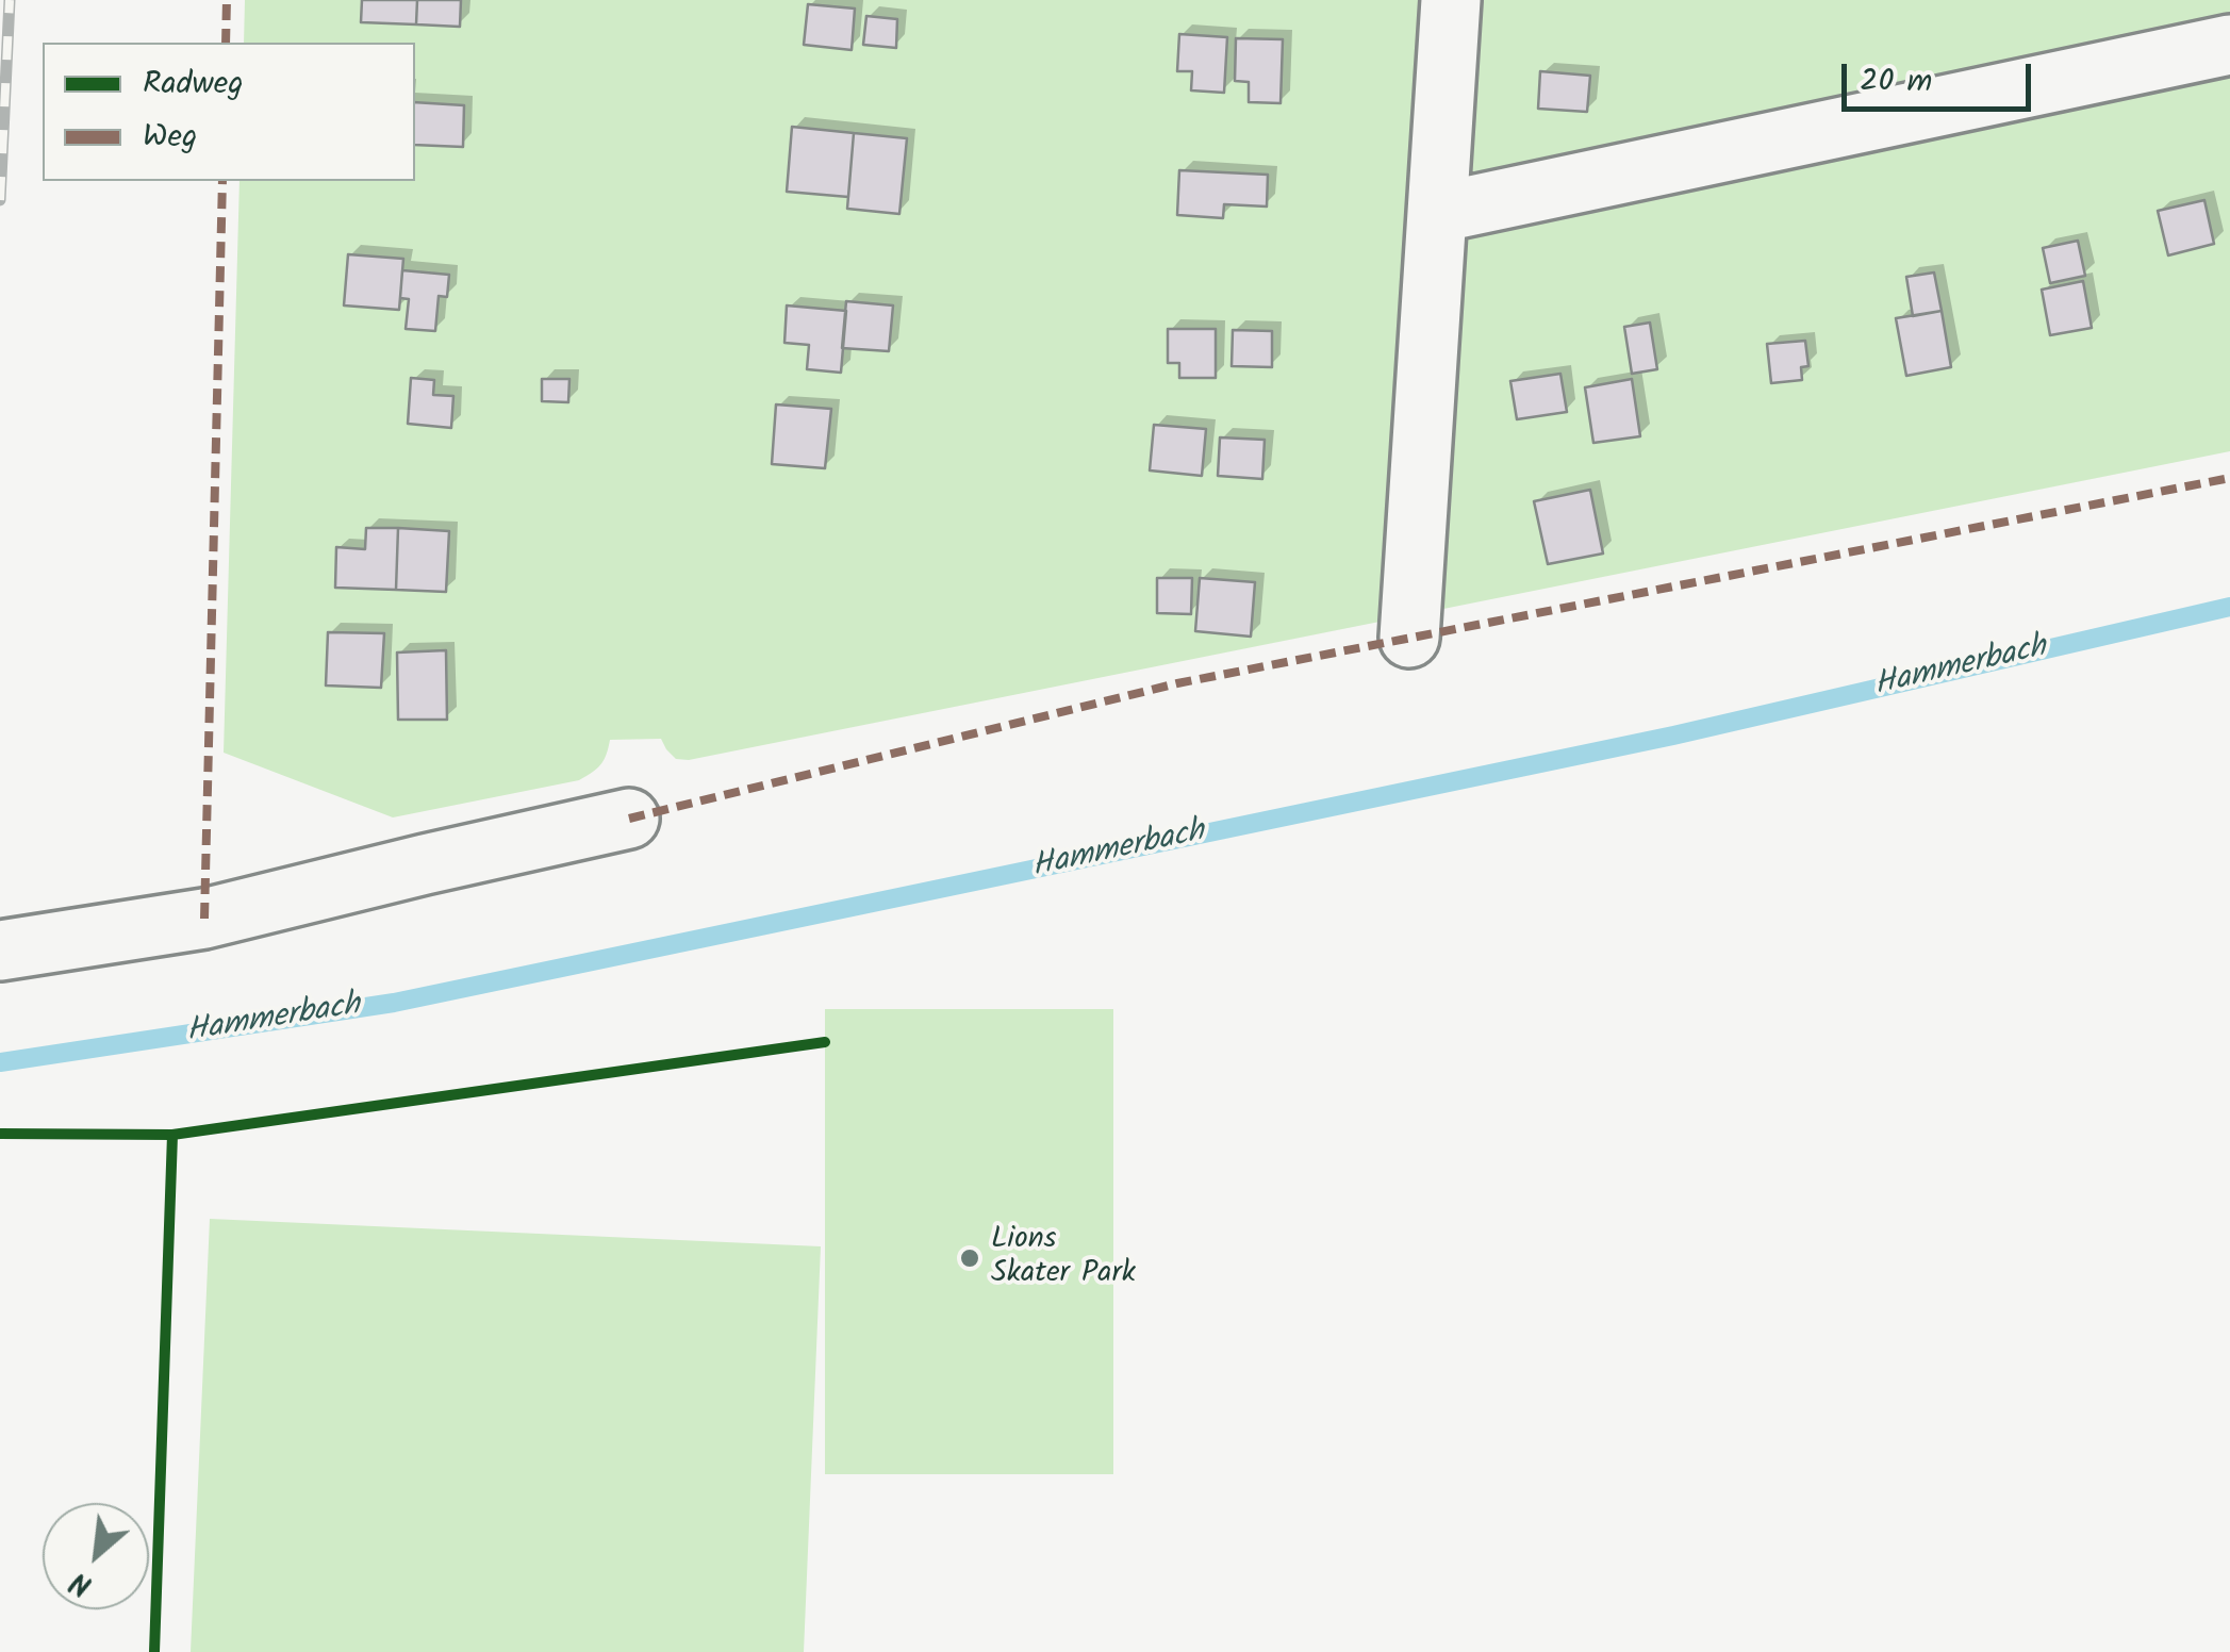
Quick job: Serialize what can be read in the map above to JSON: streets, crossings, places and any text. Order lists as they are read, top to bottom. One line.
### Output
{"water":["Hammerbach"],"places":["Lions Skater Park"],"legend":["Radweg","Weg"],"scale_bar":"20 m","north":"bottom left"}
